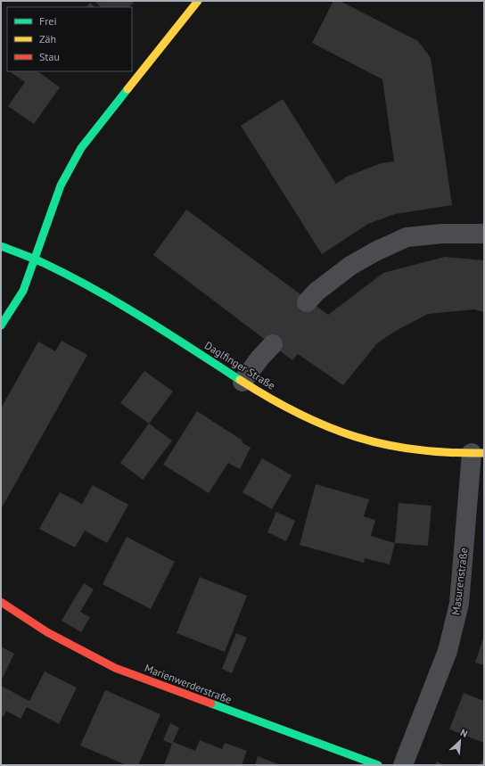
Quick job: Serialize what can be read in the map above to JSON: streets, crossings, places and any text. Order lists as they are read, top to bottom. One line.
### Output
{"streets":{"street":["Daglfinger Straße","Masurenstraße","Marienwerderstraße"]},"crossings":[["Daglfinger Straße","Masurenstraße"]],"legend":["Frei","Zäh","Stau"],"north":"top right"}
